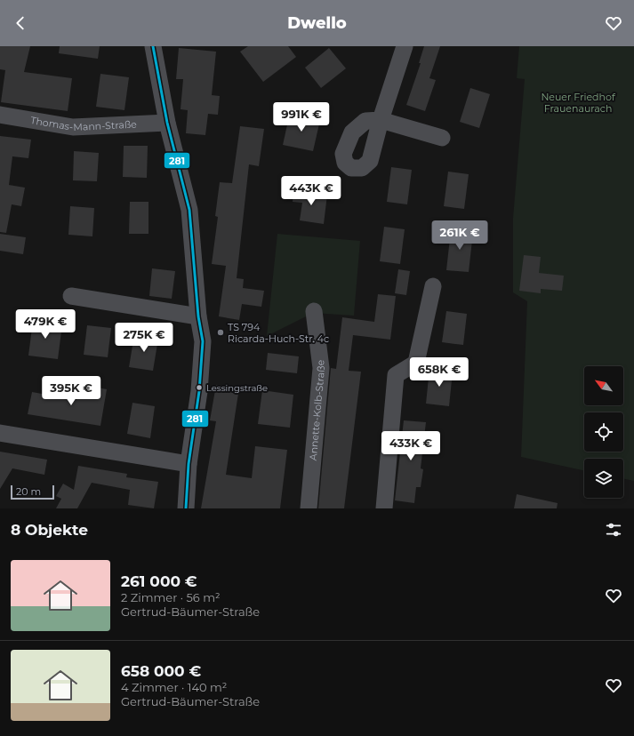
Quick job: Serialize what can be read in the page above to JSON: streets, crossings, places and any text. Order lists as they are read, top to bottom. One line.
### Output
{"streets":{"street":["Thomas-Mann-Straße","Annette-Kolb-Straße"]},"parks":["Neuer Friedhof Frauenaurach"],"places":["TS 794 Ricarda-Huch-Str. 4c","Lessingstraße"],"lines":["transit line 281"],"scale_bar":"20 m","north":"top left","page":{"header":"Dwello","price":["991K €","443K €","261K €","479K €","275K €","658K €","395K €","433K €"],"scale":"20 m","heading":"8 Objekte","list":[{"name":"261 000 €","note":"2 Zimmer · 56 m² · Gertrud-Bäumer-Straße"},{"name":"658 000 €","note":"4 Zimmer · 140 m² · Gertrud-Bäumer-Straße"}]}}
